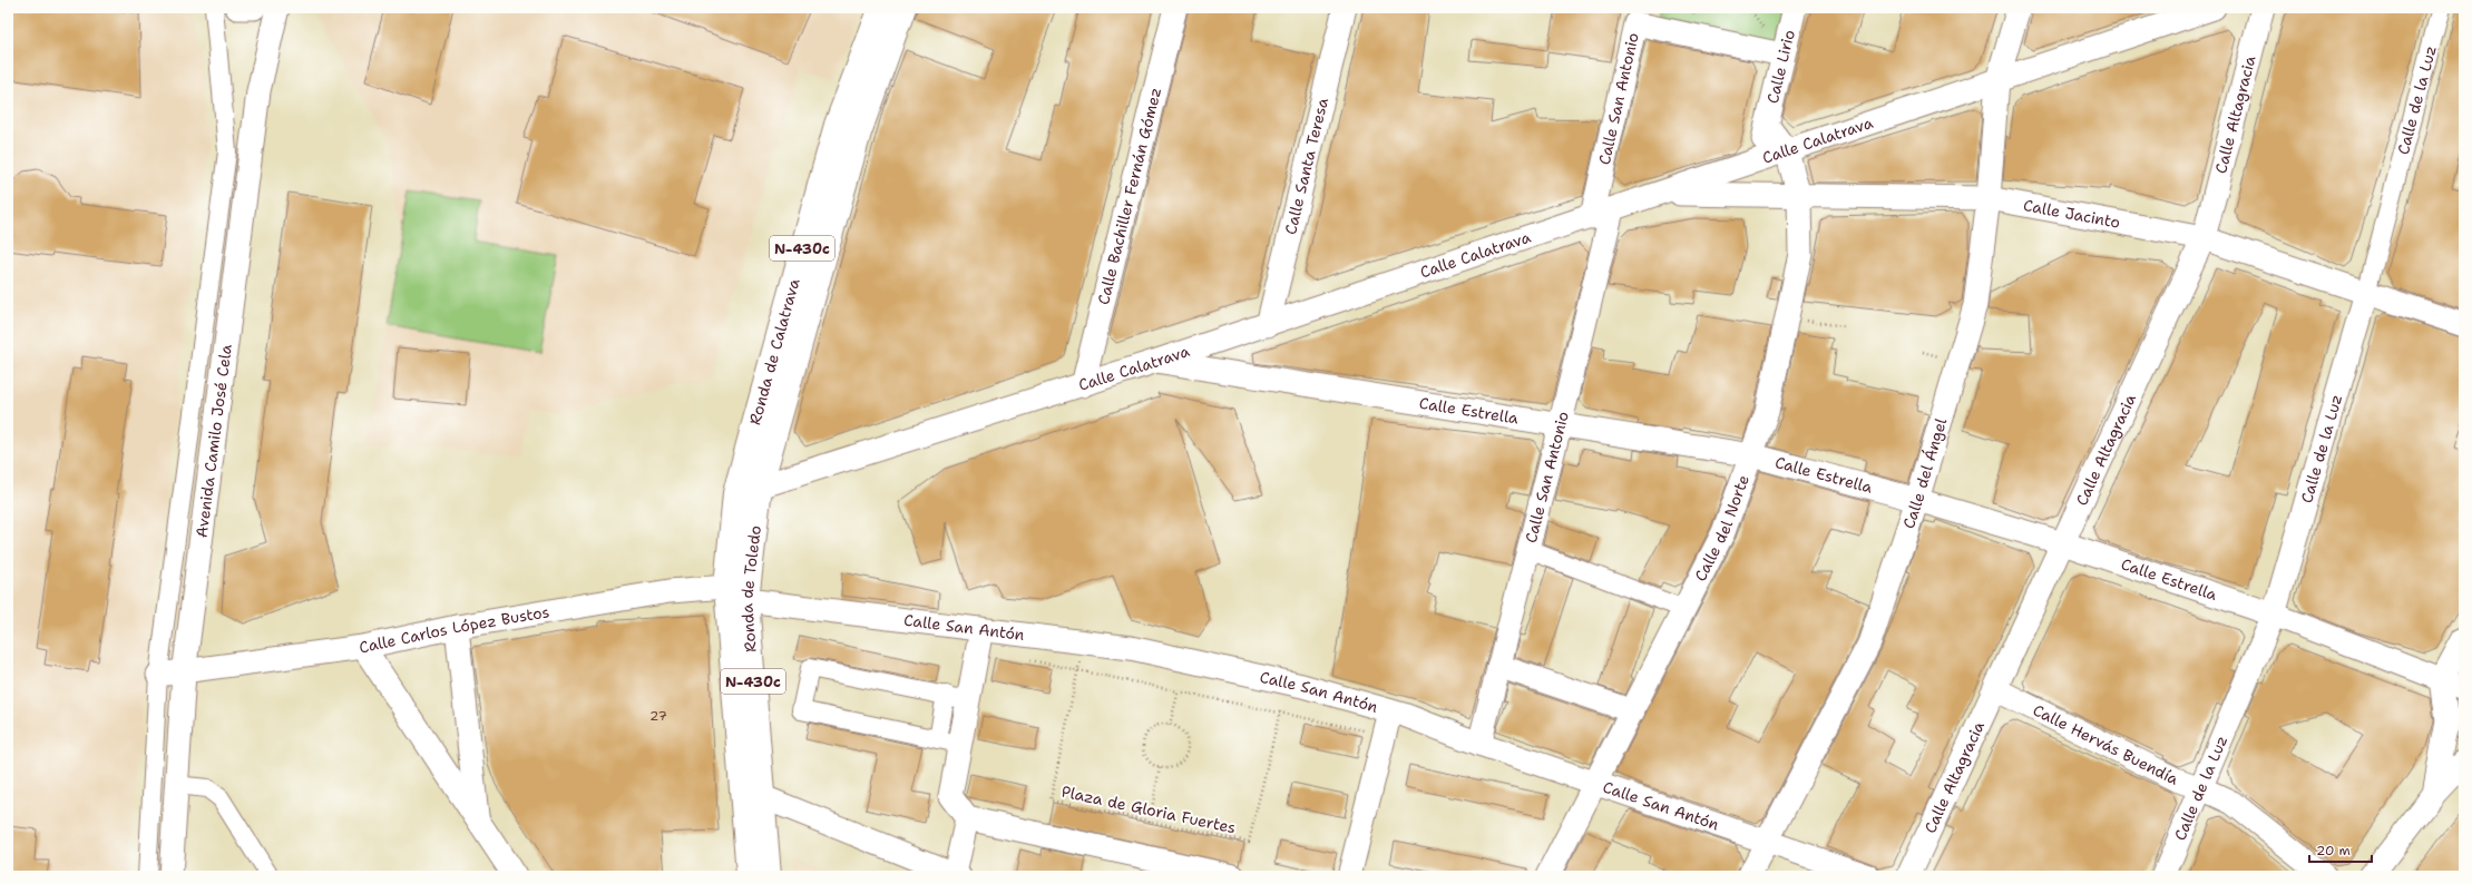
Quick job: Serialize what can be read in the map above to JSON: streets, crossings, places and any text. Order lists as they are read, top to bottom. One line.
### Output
{"streets":{"highway":["N-430c","Ronda de Calatrava","Ronda de Toledo"],"street":["Calle Lirio","Calle San Antonio","Calle de la Luz","Calle Altagracia","Calle Calatrava","Calle Santa Teresa","Calle Bachiller Fernán Gómez","Calle Jacinto","Calle Estrella","Avenida Camilo José Cela","Calle del Ángel","Calle del Norte","Calle San Antón","Calle Carlos López Bustos","Calle Hervás Buendía"],"path":["Plaza de Gloria Fuertes"]},"crossings":[["Calle Lirio","Calle San Antonio"],["Calle Lirio","Calle Calatrava"],["Calle Lirio","Calle del Norte"],["Calle San Antonio","Calle Calatrava"],["Calle San Antonio","Calle Estrella"],["Calle San Antonio","Calle San Antón"],["Calle de la Luz","Calle Jacinto"],["Calle de la Luz","Calle Estrella"],["Calle de la Luz","Calle Hervás Buendía"],["Calle Altagracia","Calle Jacinto"],["Calle Altagracia","Calle Estrella"],["Calle Altagracia","Calle Hervás Buendía"],["Calle Calatrava","Calle Santa Teresa"],["Calle Calatrava","Calle Bachiller Fernán Gómez"],["Calle Calatrava","Calle Jacinto"],["Calle Calatrava","Ronda de Calatrava"],["Calle Calatrava","Calle Estrella"],["Calle Calatrava","Calle del Ángel"],["Calle Calatrava","Calle del Norte"],["Calle Calatrava","Ronda de Toledo"],["Calle Jacinto","Calle del Ángel"],["Calle Jacinto","Calle del Norte"],["Ronda de Calatrava","Ronda de Toledo"],["Calle Estrella","Calle del Ángel"],["Calle Estrella","Calle del Norte"],["Avenida Camilo José Cela","Calle Carlos López Bustos"],["Calle del Ángel","Calle San Antón"],["Calle del Norte","Calle San Antón"],["Ronda de Toledo","Calle San Antón"],["Ronda de Toledo","Calle Carlos López Bustos"]],"house_numbers":["27"],"scale_bar":"20 m"}
